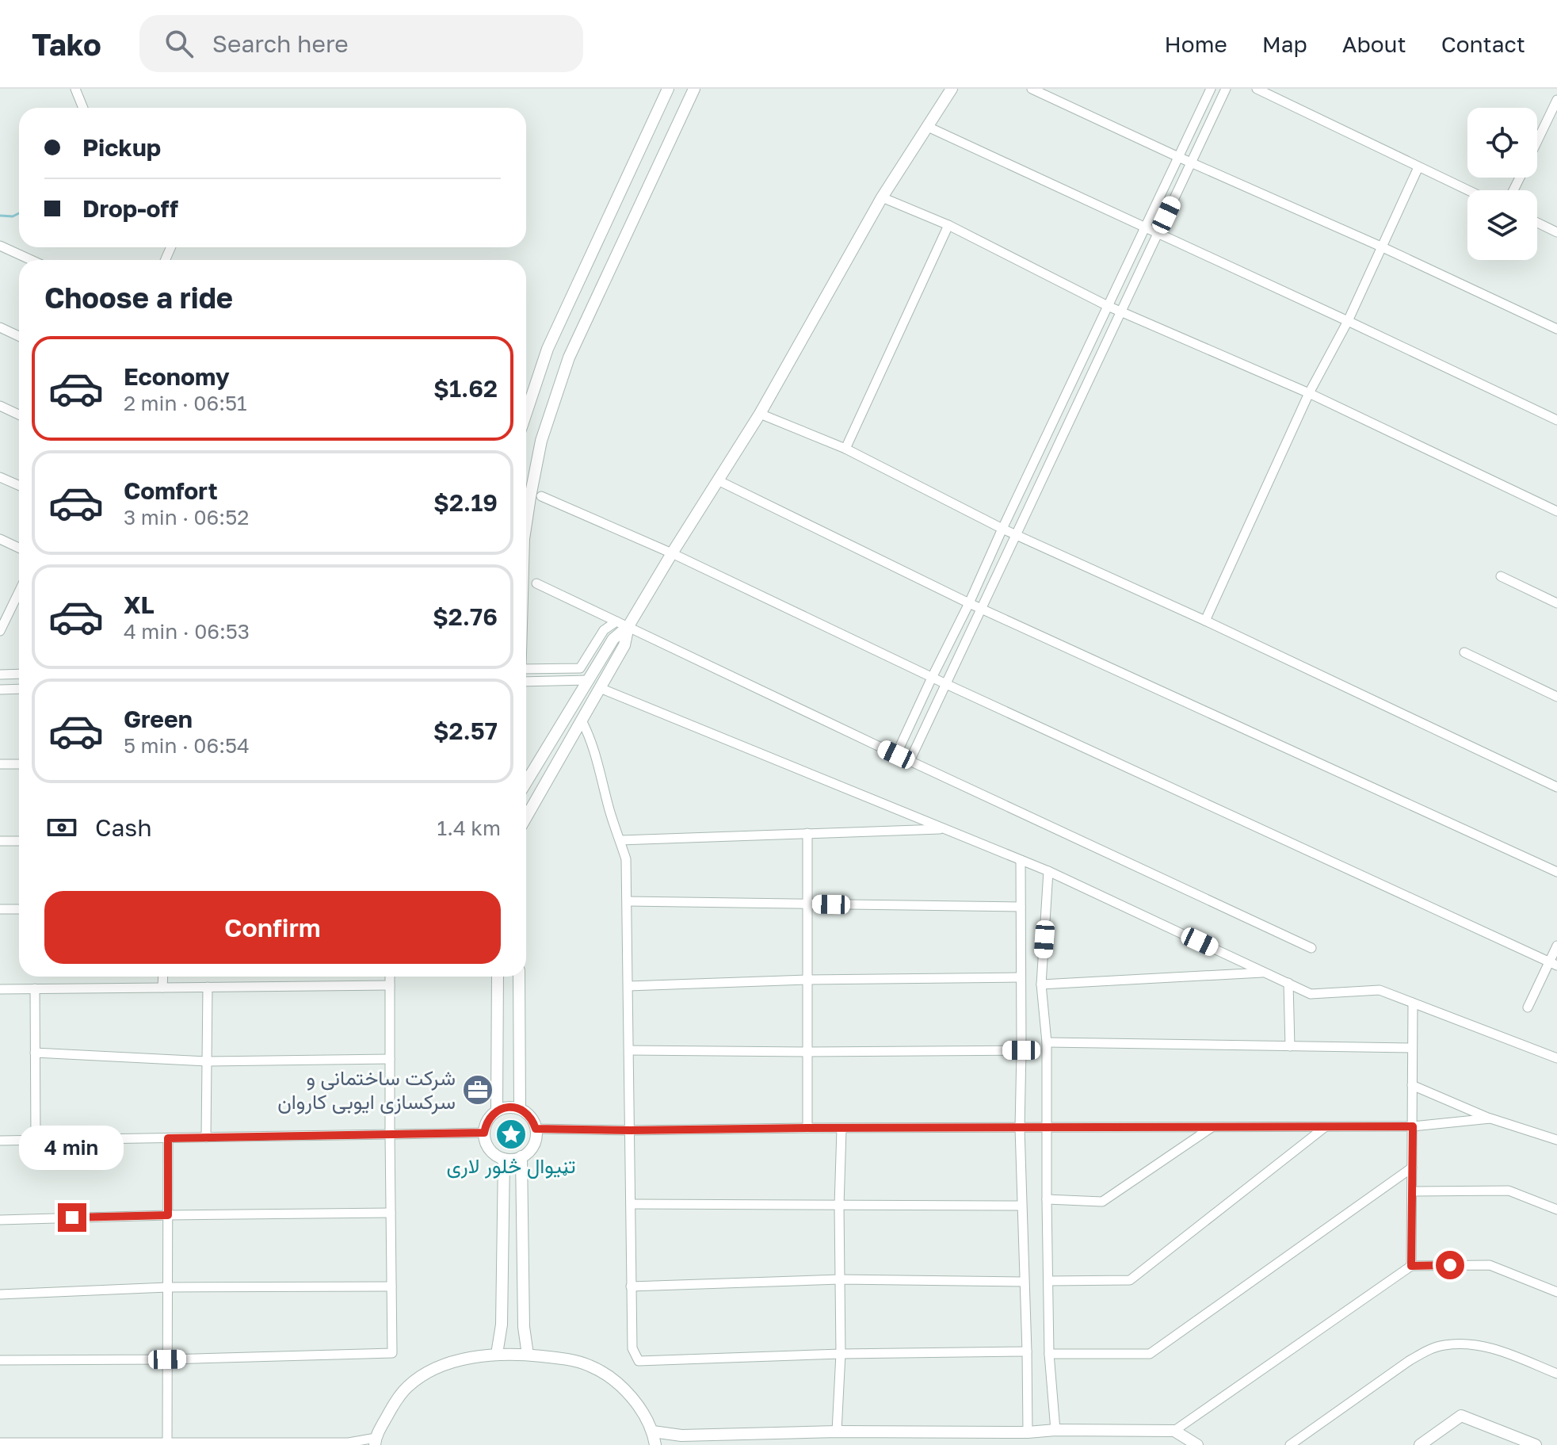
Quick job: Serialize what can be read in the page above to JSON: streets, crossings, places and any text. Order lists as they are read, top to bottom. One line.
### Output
{"places":{"office":["شرکت ساختمانی و سرکسازی ایوبی کاروان"],"place":["تڼیوال څلور لاری"]},"page":{"header":"Tako","search":"Search here","nav":["Home","Map","About","Contact"],"banner":["Pickup","Drop-off"],"heading":"Choose a ride","list":[{"name":"Economy","note":"2 min · 06:51","value":"$1.62"},{"name":"Comfort","note":"3 min · 06:52","value":"$2.19"},{"name":"XL","note":"4 min · 06:53","value":"$2.76"},{"name":"Green","note":"5 min · 06:54","value":"$2.57"}],"pay":["Cash","1.4 km"],"buttons":"Confirm","bubble":"4 min"}}
